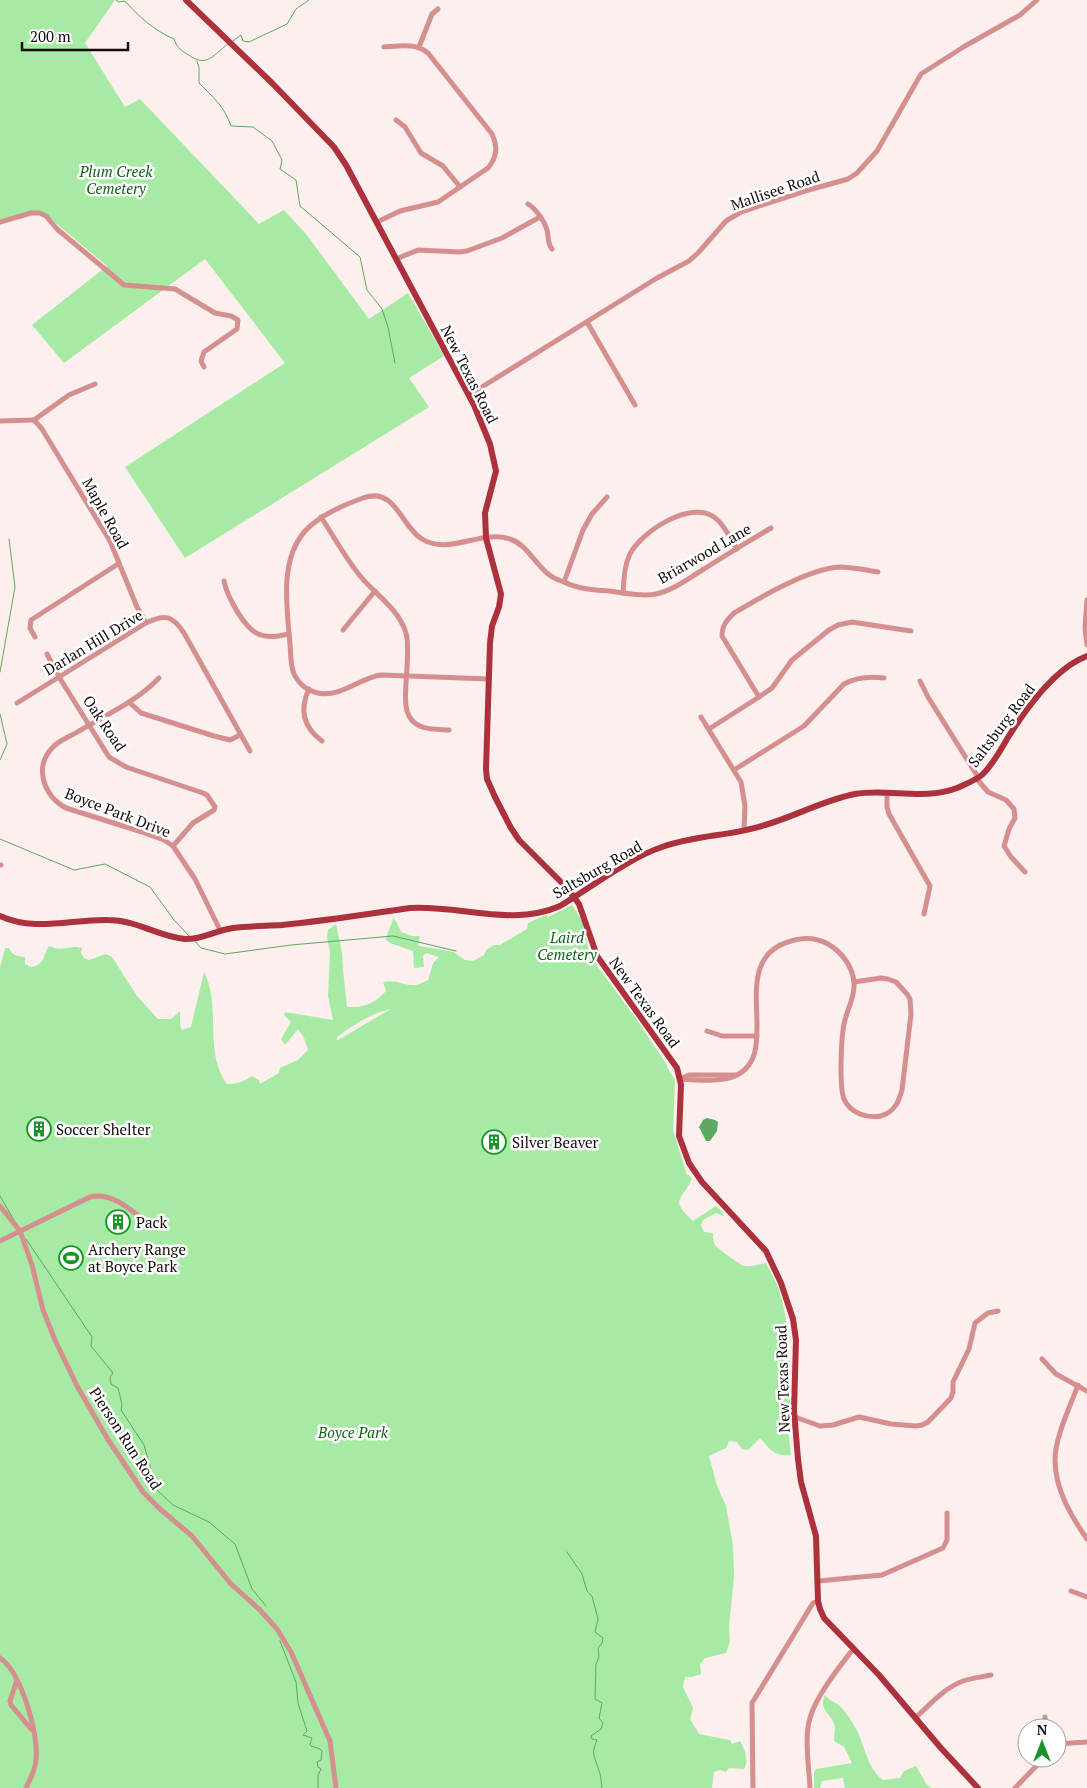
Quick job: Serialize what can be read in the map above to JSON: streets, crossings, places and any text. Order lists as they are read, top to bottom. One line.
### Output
{"streets":{"main road":["New Texas Road","Saltsburg Road"],"street":["Mallisee Road","Maple Road","Briarwood Lane","Darlan Hill Drive","Oak Road","Boyce Park Drive","Pierson Run Road"]},"crossings":[["Mallisee Road","New Texas Road"],["New Texas Road","Briarwood Lane"],["New Texas Road","Saltsburg Road"],["Maple Road","Darlan Hill Drive"],["Darlan Hill Drive","Oak Road"],["Oak Road","Boyce Park Drive"],["Saltsburg Road","Boyce Park Drive"]],"parks":["Plum Creek Cemetery","Laird Cemetery","Boyce Park"],"places":{"building":["Soccer Shelter","Silver Beaver","Pack"],"sports":["Archery Range at Boyce Park"]},"scale_bar":"200 m","north":"top"}
